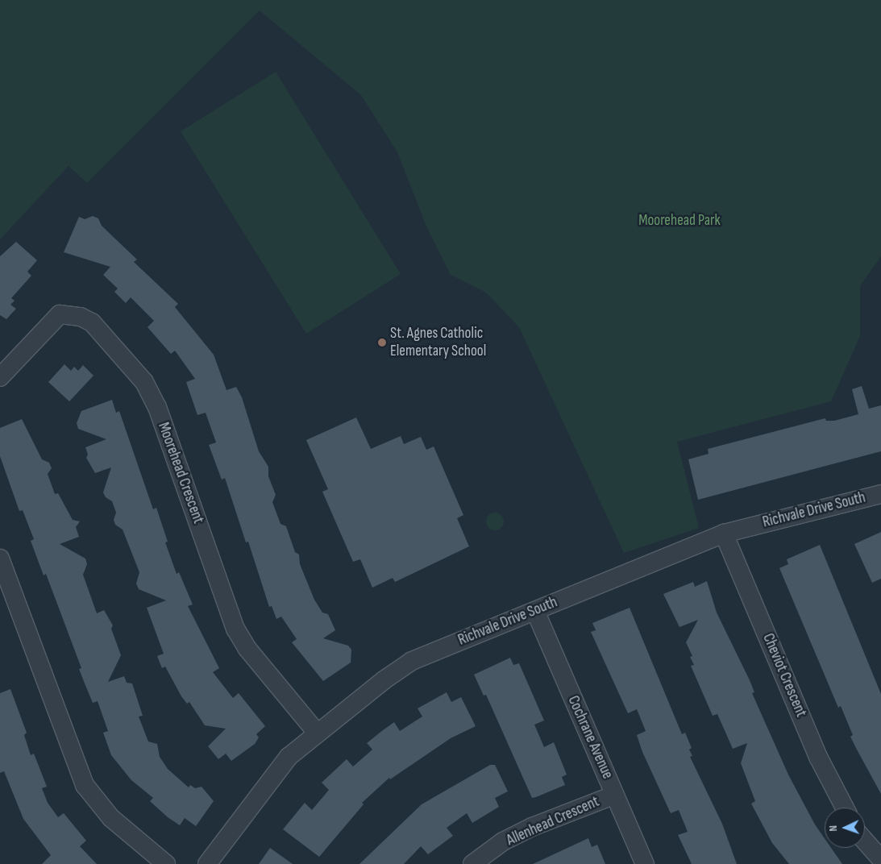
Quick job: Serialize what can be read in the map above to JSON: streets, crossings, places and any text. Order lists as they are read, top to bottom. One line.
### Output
{"streets":{"street":["Moorehead Crescent","Richvale Drive South","Cheviot Crescent","Cochrane Avenue","Allenhead Crescent"]},"crossings":[["Moorehead Crescent","Richvale Drive South"],["Richvale Drive South","Cheviot Crescent"],["Richvale Drive South","Cochrane Avenue"],["Cochrane Avenue","Allenhead Crescent"]],"parks":["Moorehead Park"],"places":["St. Agnes Catholic Elementary School"],"north":"left"}
